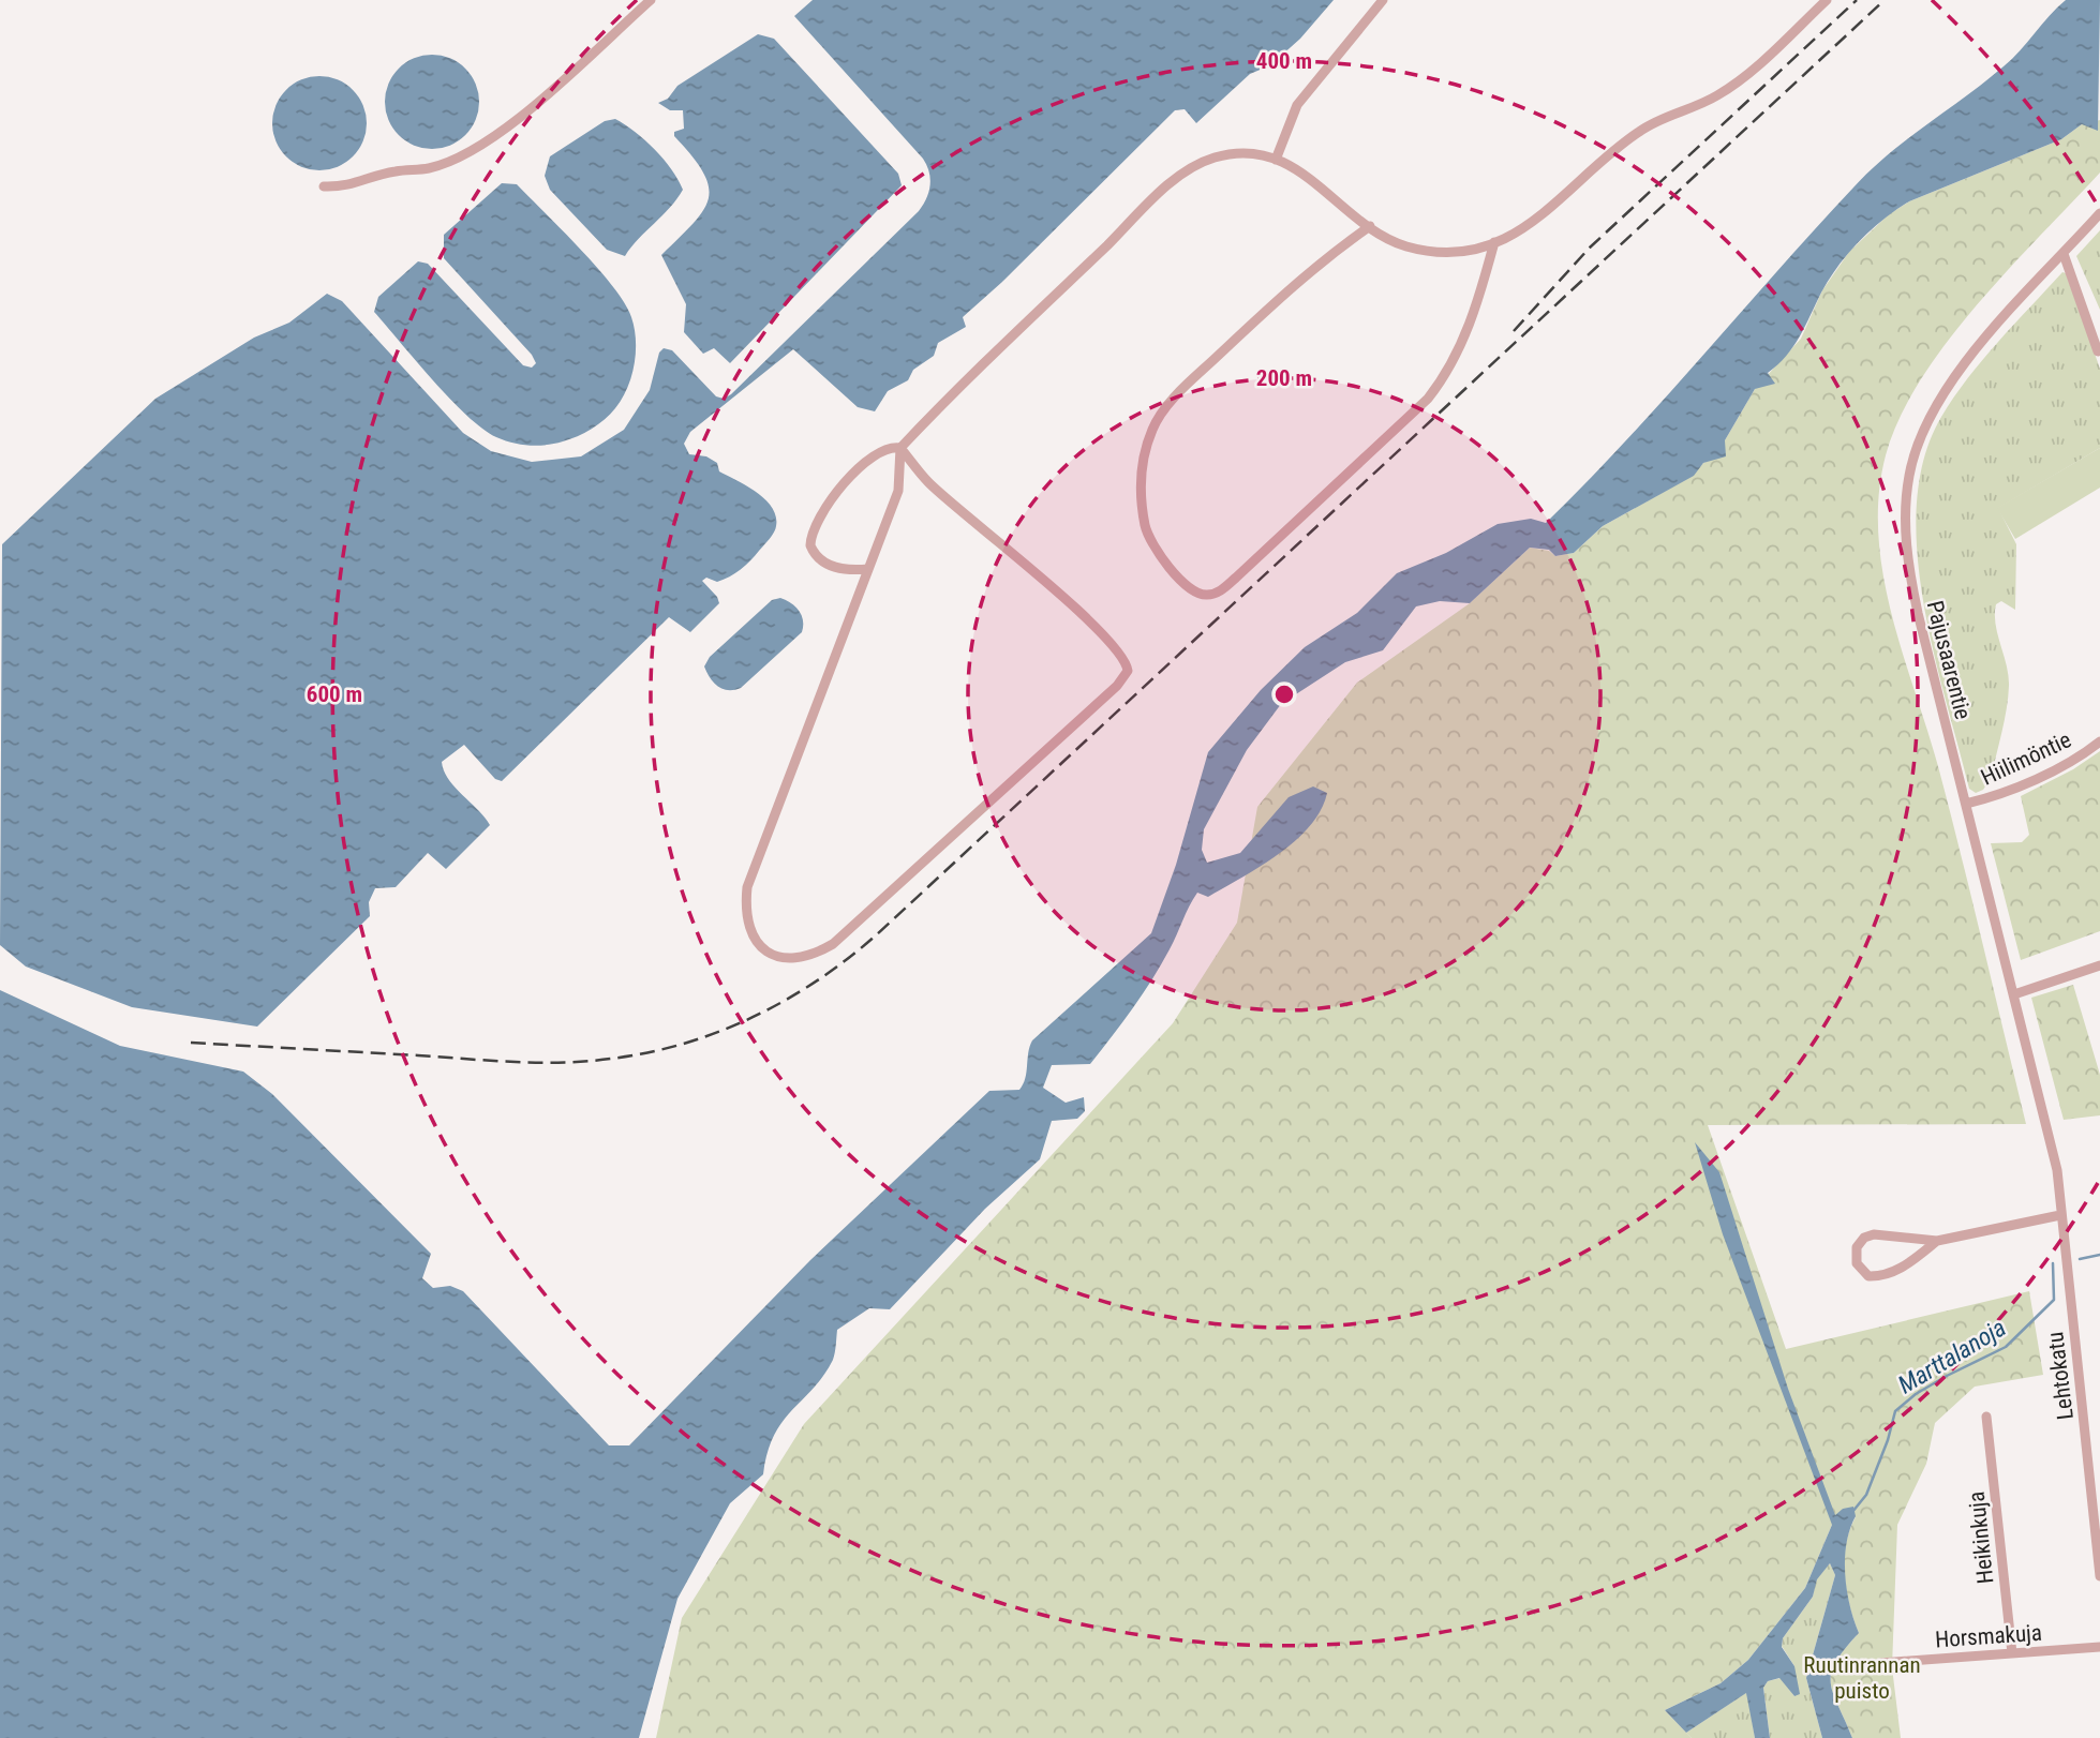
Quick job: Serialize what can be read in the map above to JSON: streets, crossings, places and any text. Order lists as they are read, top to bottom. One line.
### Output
{"streets":{"street":["Pajusaarentie","Hiilimöntie","Lehtokatu","Heikinkuja","Horsmakuja"]},"crossings":[["Pajusaarentie","Hiilimöntie"],["Pajusaarentie","Lehtokatu"],["Heikinkuja","Horsmakuja"]],"water":["Marttalanoja"],"parks":["Ruutinrannan puisto"],"rings":["400 m","200 m","600 m"]}
